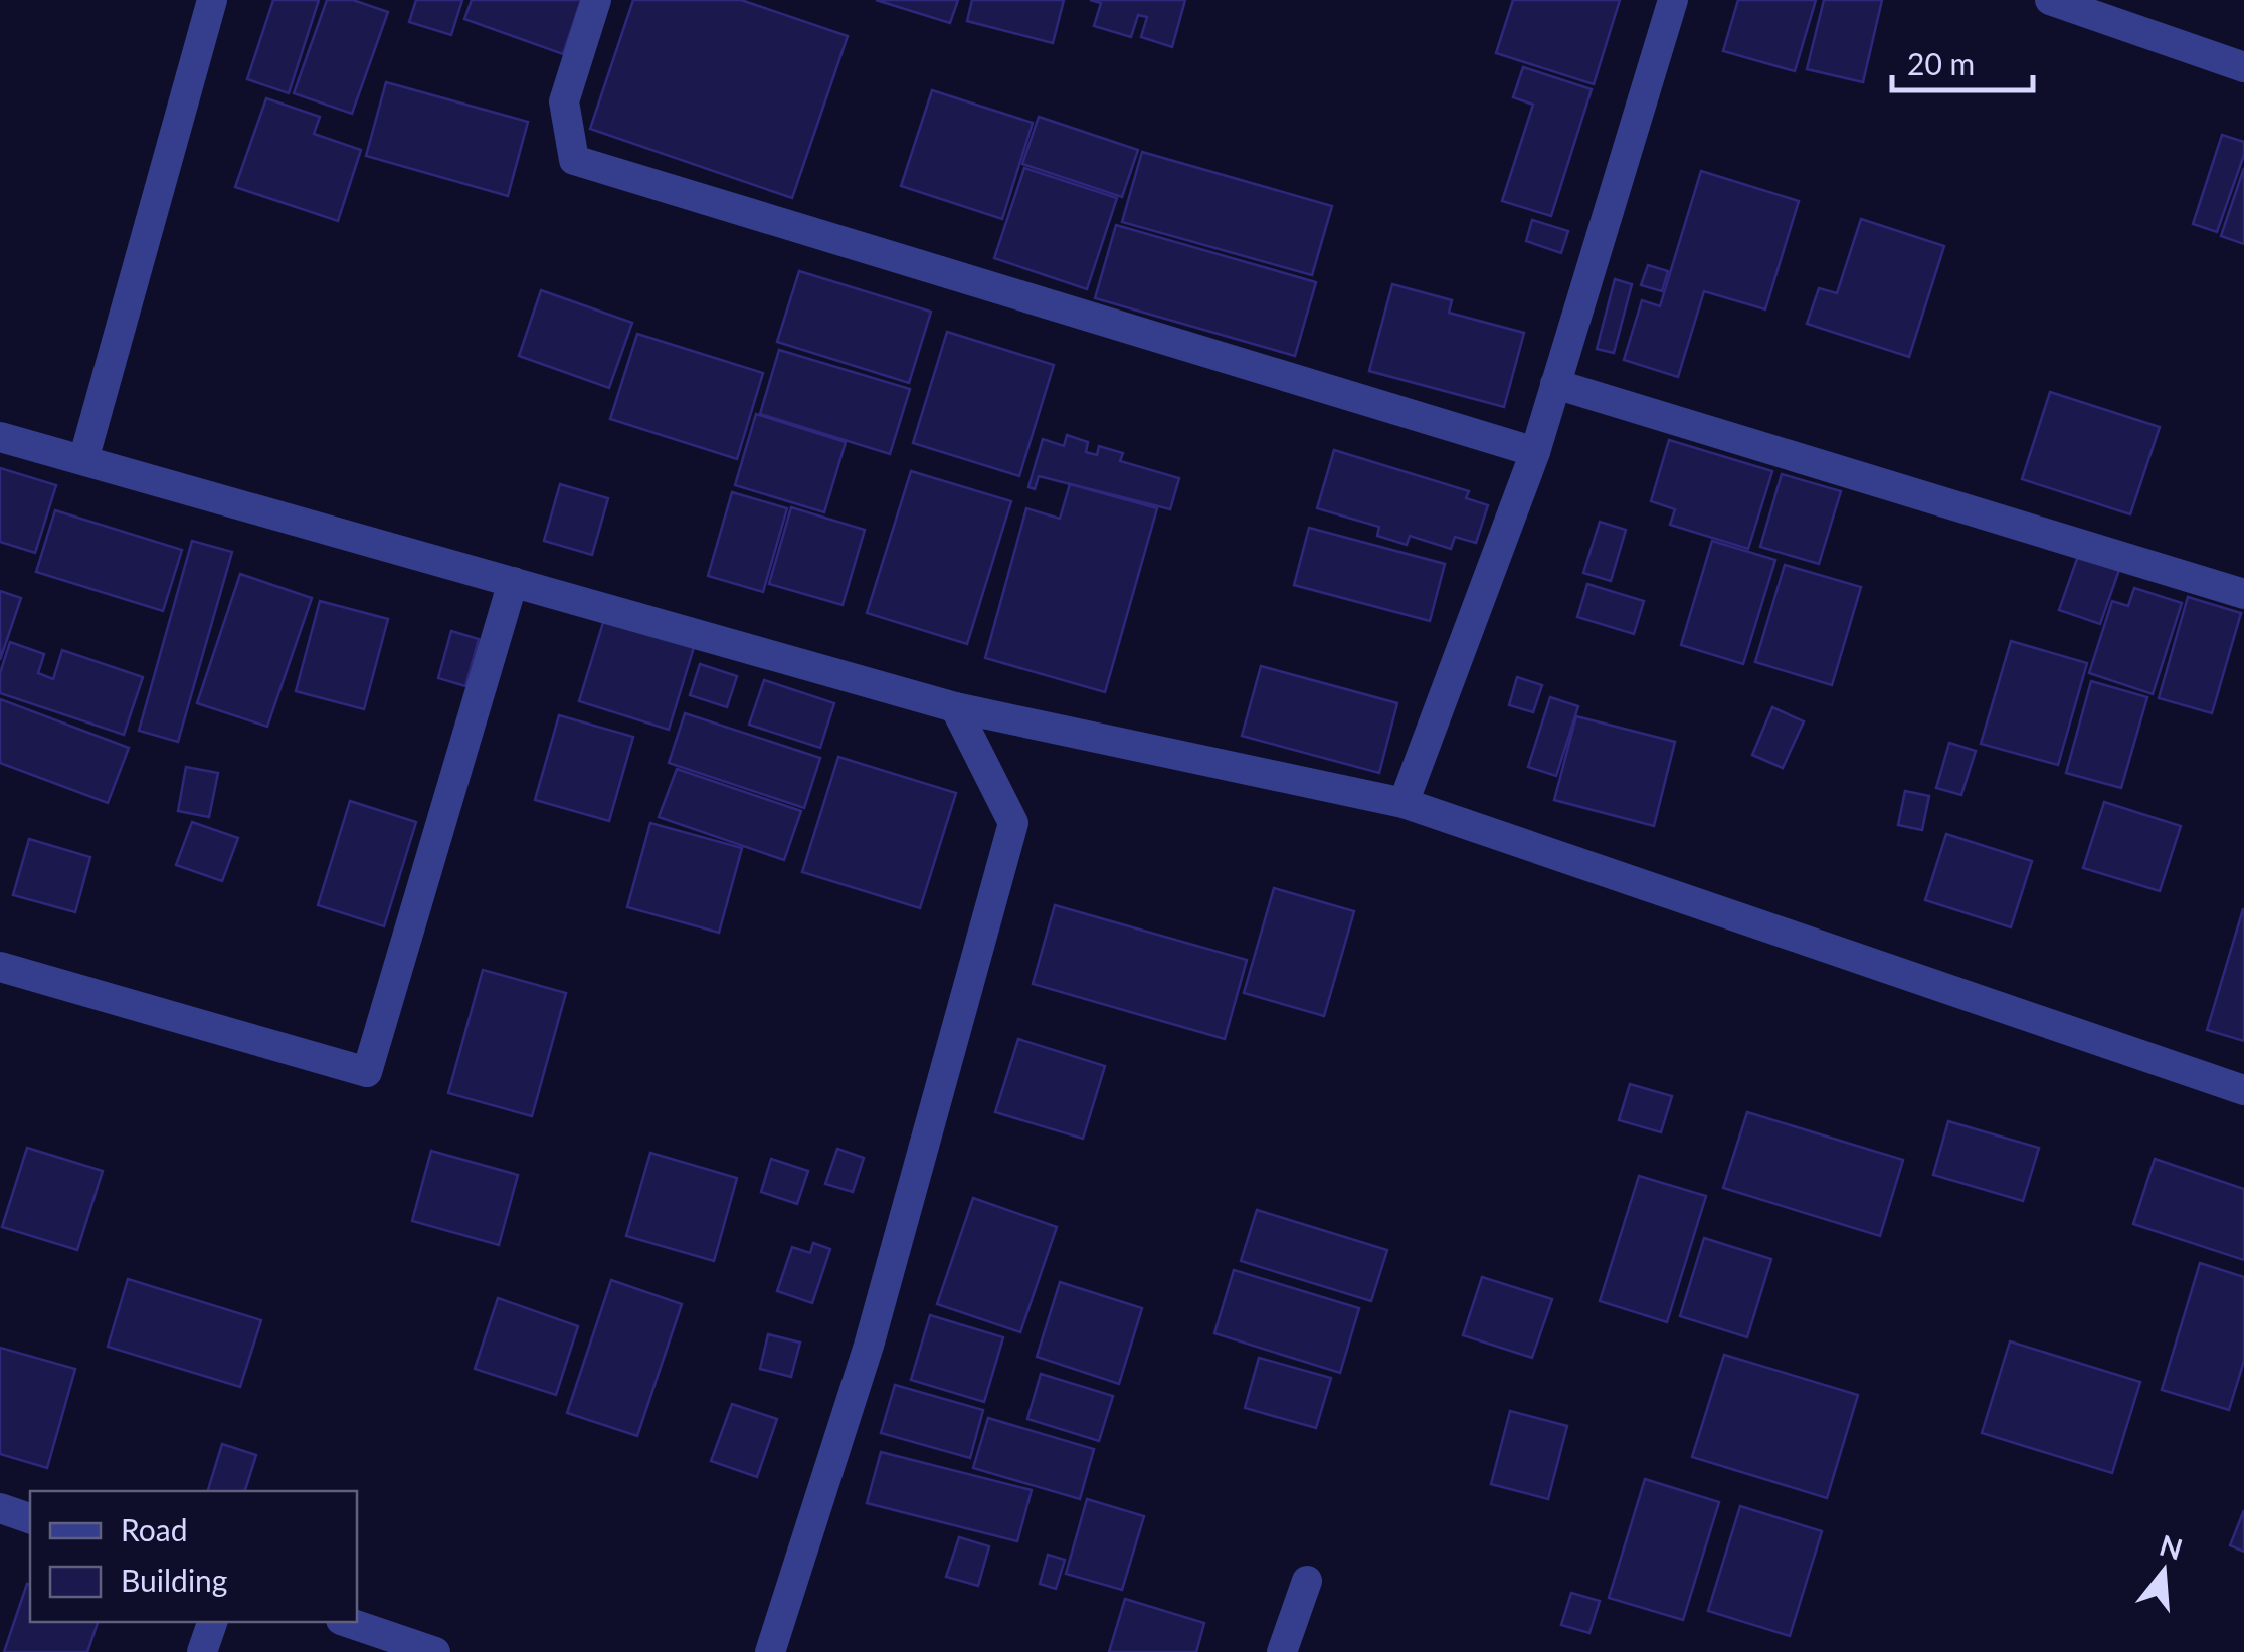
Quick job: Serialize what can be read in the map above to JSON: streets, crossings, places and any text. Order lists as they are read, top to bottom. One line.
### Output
{"legend":["Road","Building"],"scale_bar":"20 m","north":"top"}
